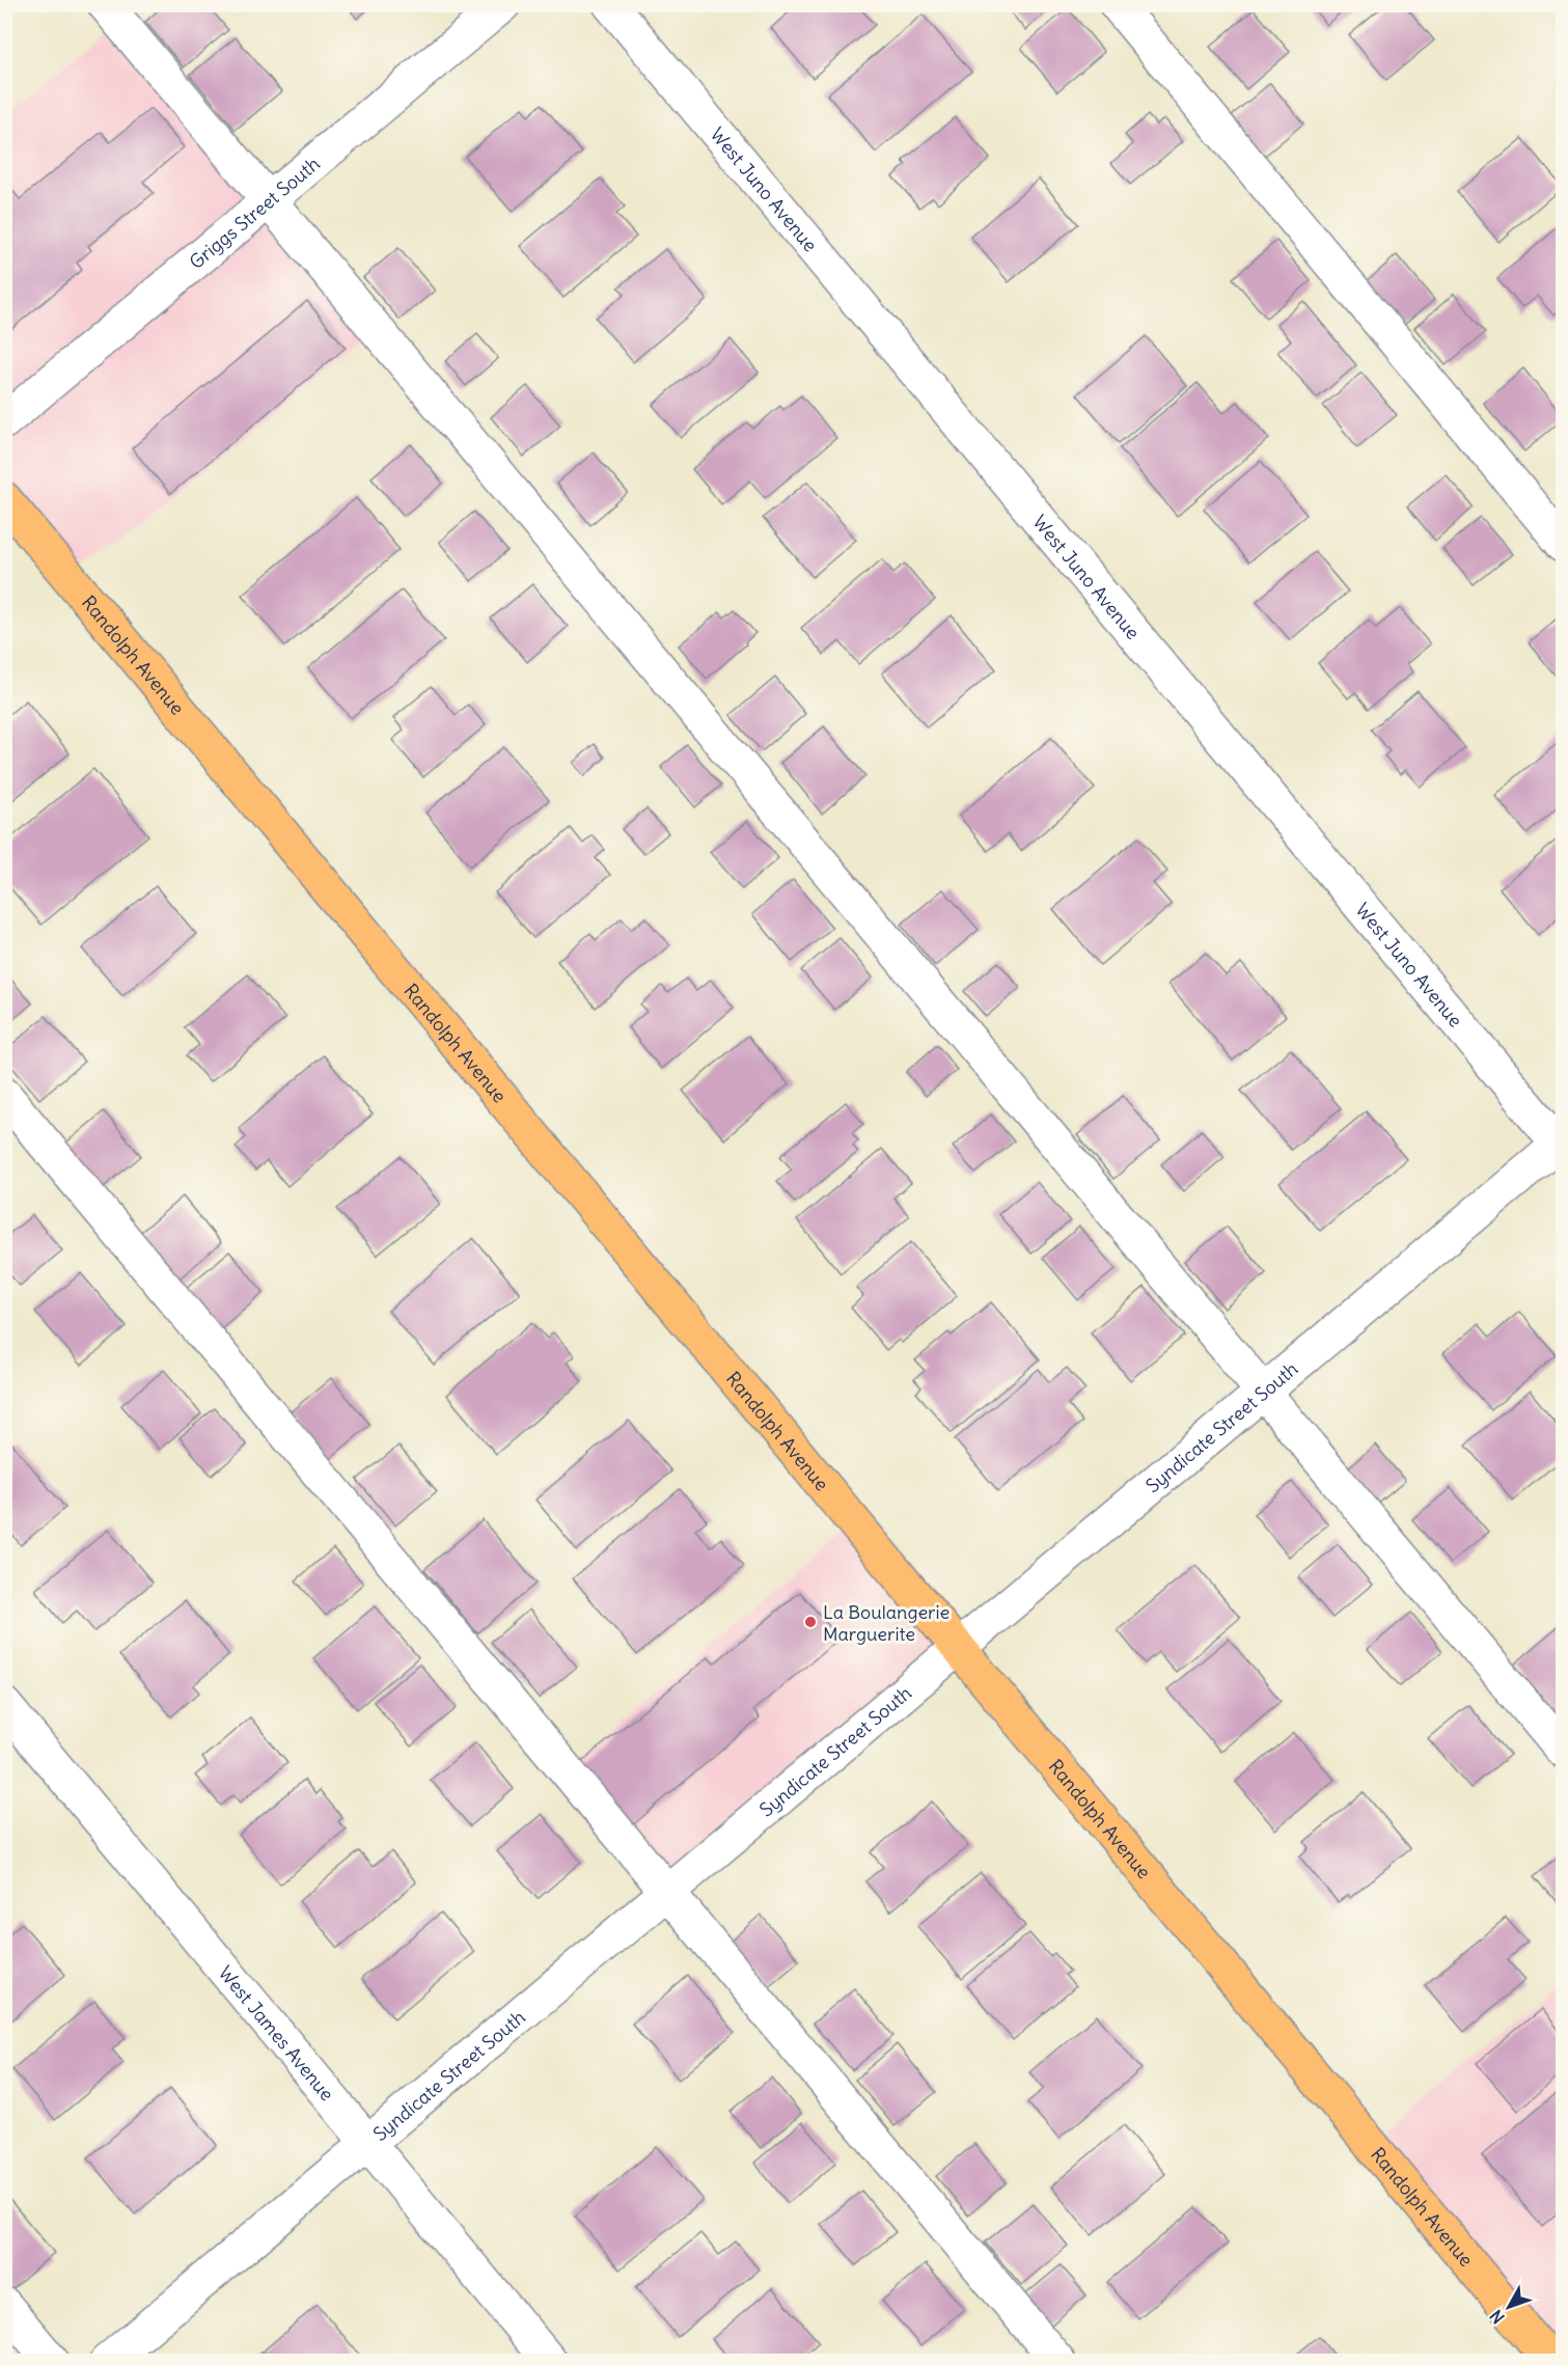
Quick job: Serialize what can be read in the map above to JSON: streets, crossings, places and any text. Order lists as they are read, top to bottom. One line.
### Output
{"streets":{"main road":["Randolph Avenue"],"street":["West Juno Avenue","Griggs Street South","Syndicate Street South","West James Avenue"]},"crossings":[["West Juno Avenue","Syndicate Street South"],["Randolph Avenue","Syndicate Street South"],["Syndicate Street South","West James Avenue"]],"places":["La Boulangerie Marguerite"],"north":"bottom left"}
